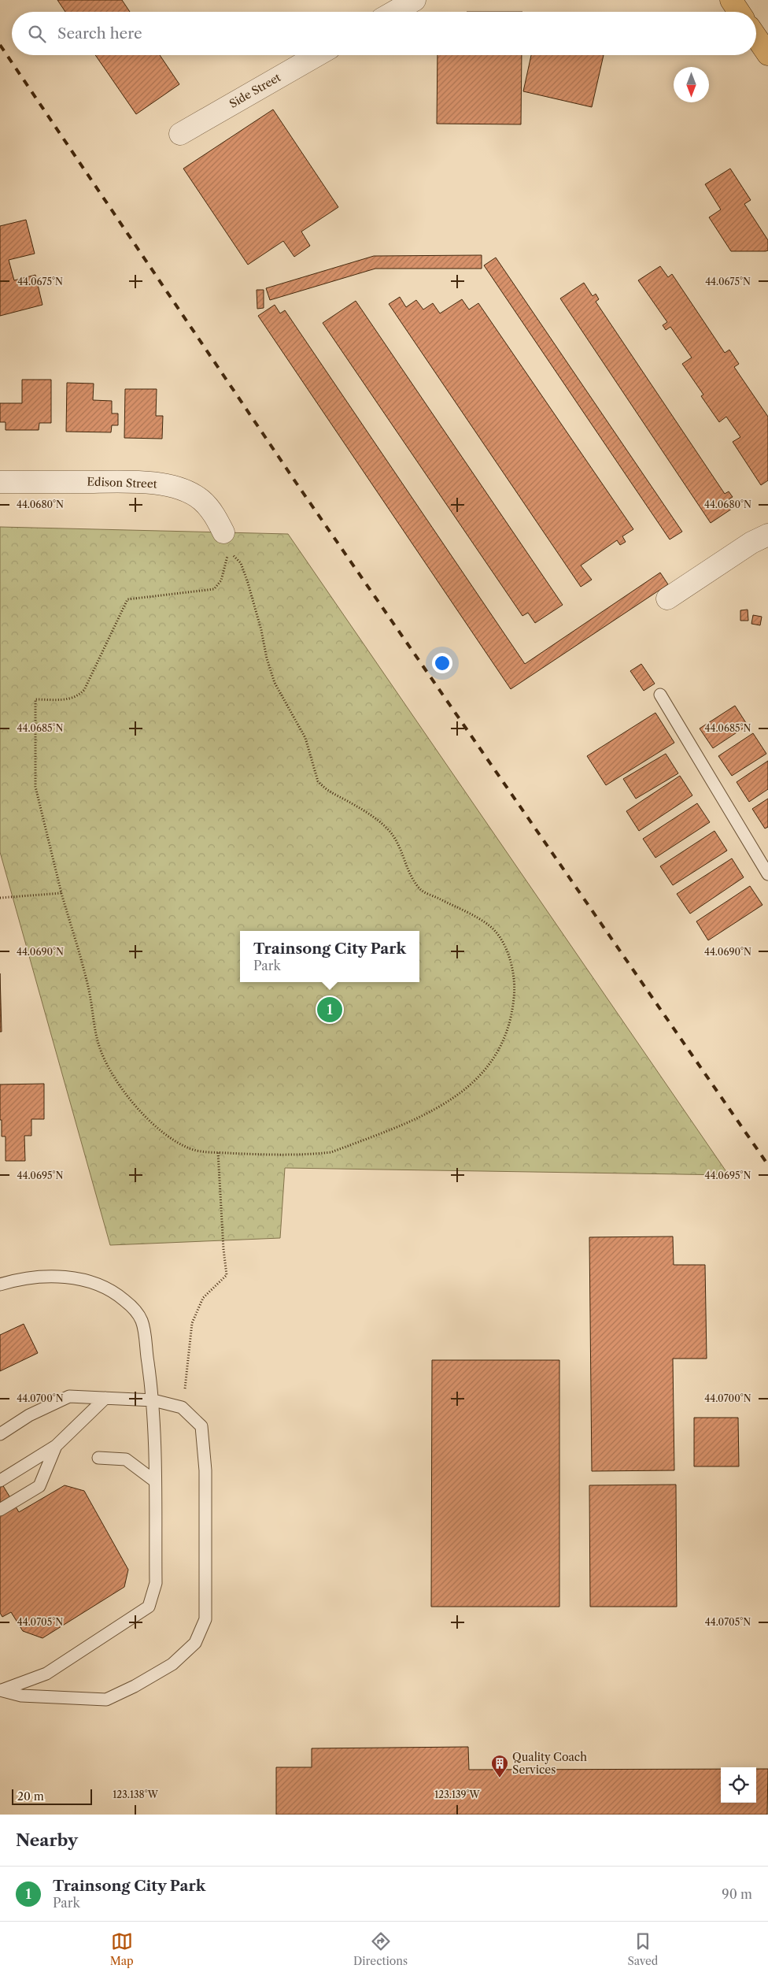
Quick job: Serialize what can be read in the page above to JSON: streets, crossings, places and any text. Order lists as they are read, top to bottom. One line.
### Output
{"streets":{"street":["Side Street","Edison Street"]},"places":{"building":["Quality Coach Services"]},"scale_bar":"20 m","north":"bottom","page":{"search":"Search here","popup":["Trainsong City Park","Park"],"pins":"1","scale":"20 m","heading":"Nearby","list":[{"mark":"1","name":"Trainsong City Park","note":"Park","value":"90 m"}],"nav":["Map","Directions","Saved"]},"coordinates":["44.0675°N","44.0680°N","44.0685°N","44.0690°N","44.0695°N","44.0700°N","44.0705°N","123.138°W","123.139°W"]}
